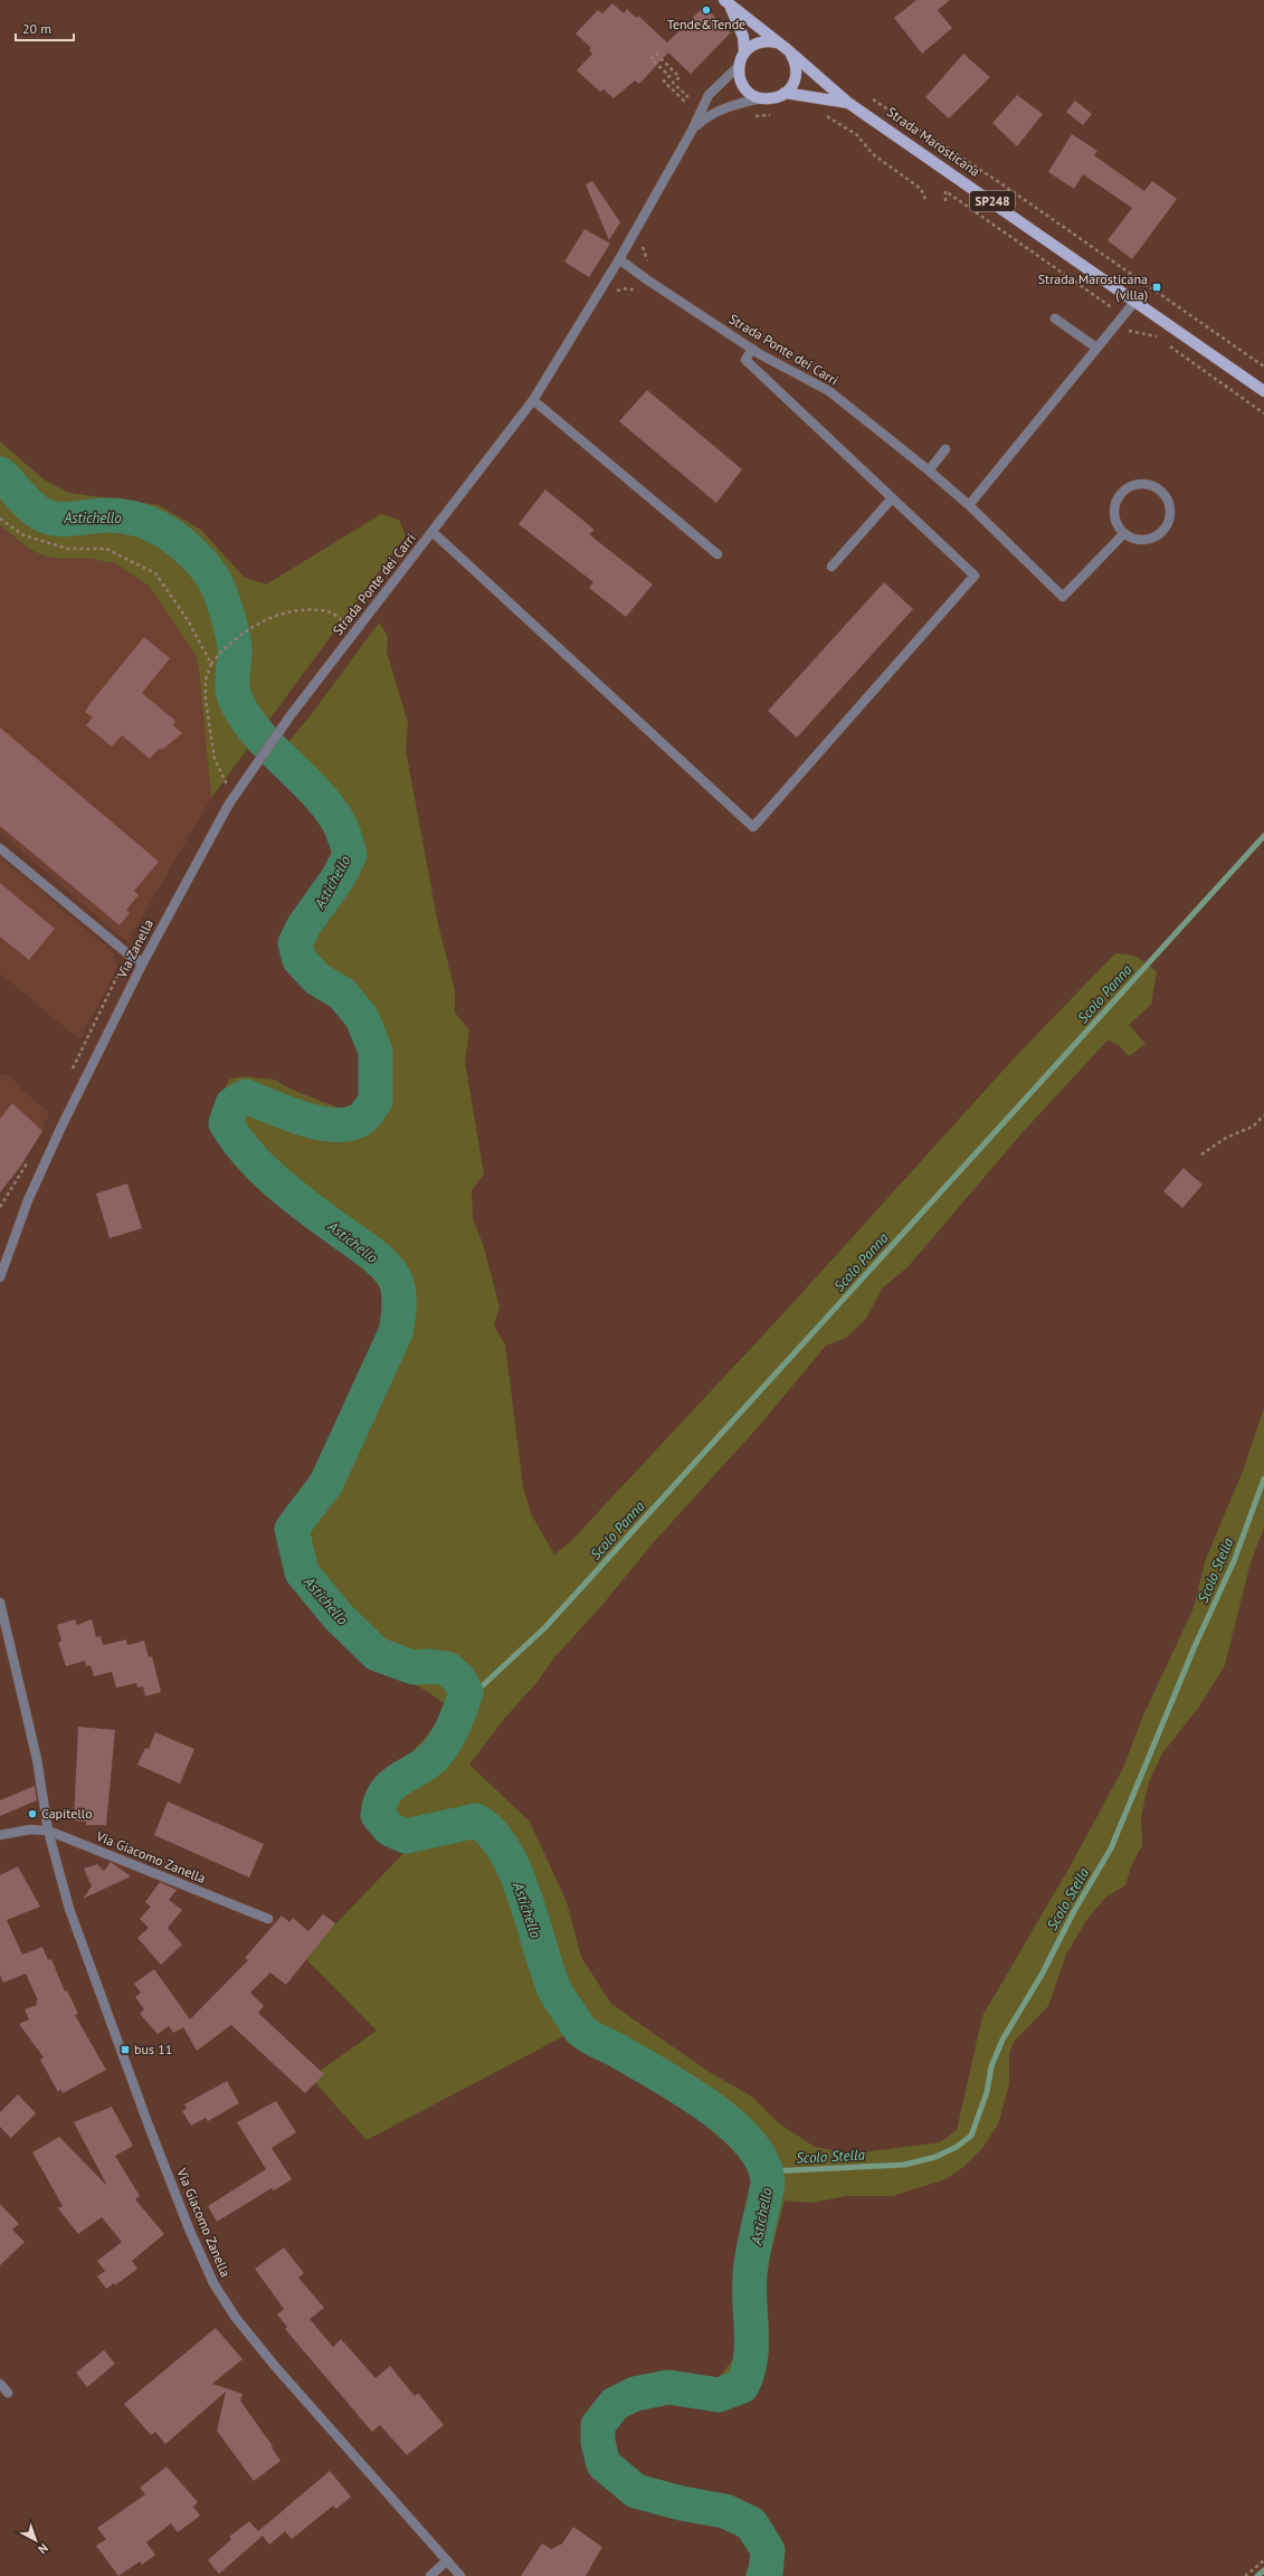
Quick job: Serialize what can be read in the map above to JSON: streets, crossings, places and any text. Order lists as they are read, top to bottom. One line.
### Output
{"streets":{"main road":["Strada Marosticana","SP248"],"street":["Strada Ponte dei Carri","Via Zanella","Via Giacomo Zanella"]},"crossings":[["Strada Marosticana","Strada Ponte dei Carri"],["Strada Ponte dei Carri","Via Zanella"]],"water":["Astichello","Scolo Panna","Scolo Stella"],"places":{"other":["Tende&Tende","Capitello"],"transit":["Strada Marosticana (villa)","bus 11"]},"scale_bar":"20 m","north":"bottom right"}
